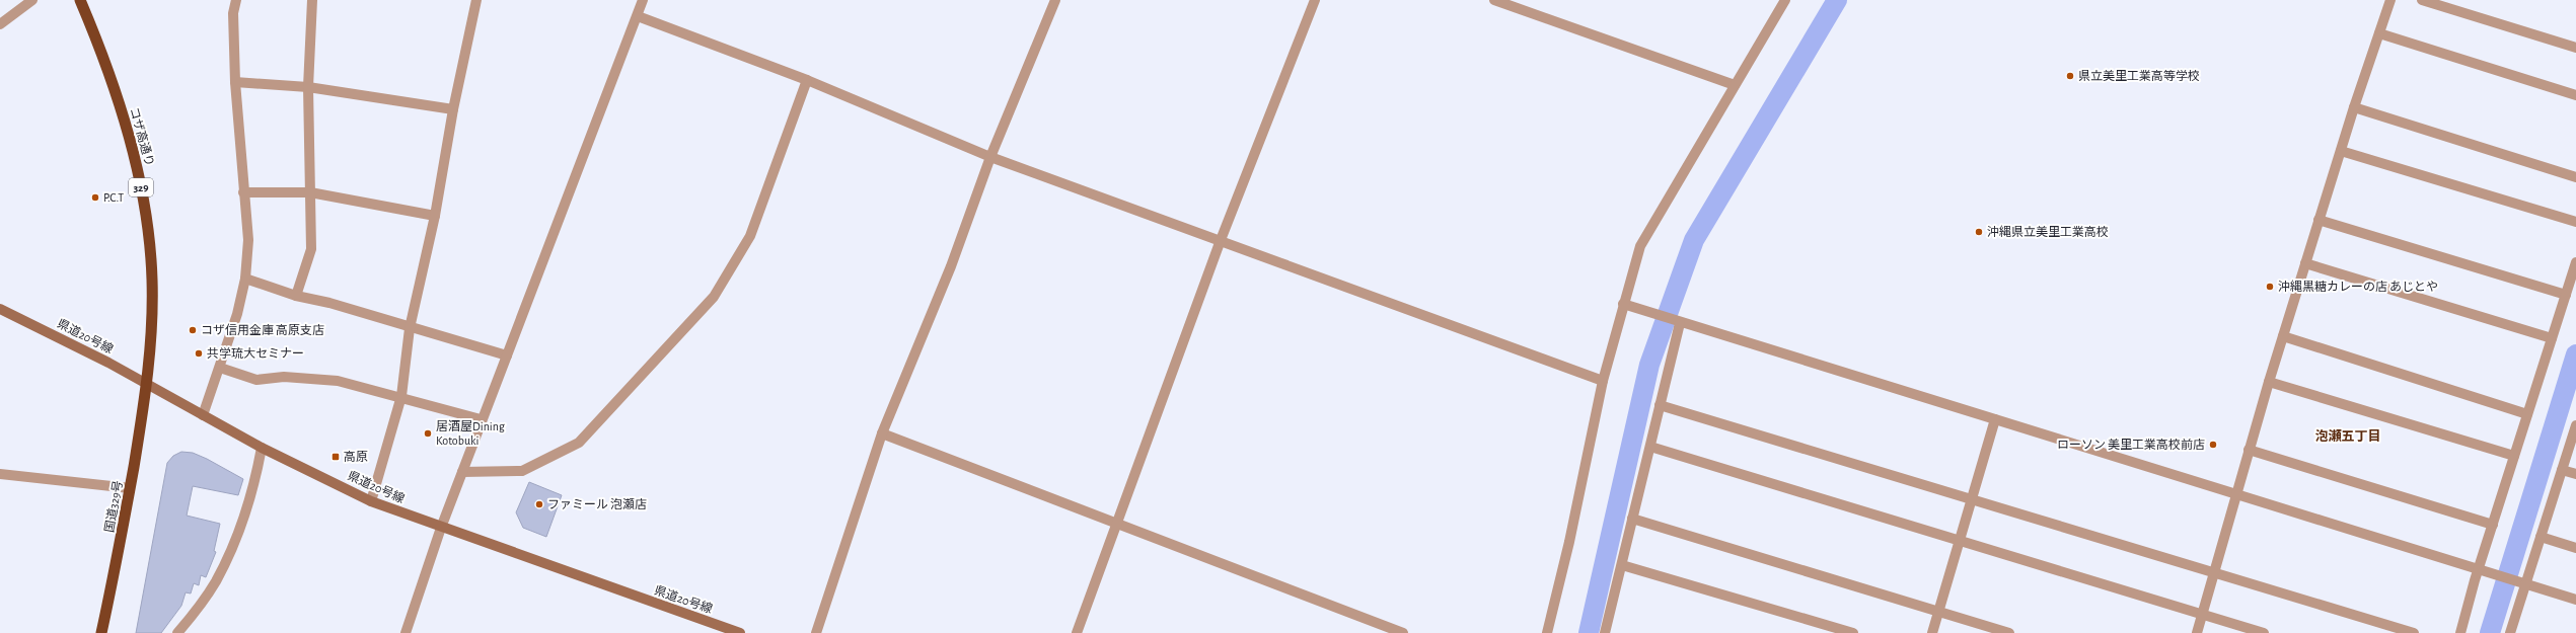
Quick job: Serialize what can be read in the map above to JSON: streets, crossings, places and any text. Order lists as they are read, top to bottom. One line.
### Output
{"streets":{"highway":["コザ高通り","329","国道329号"],"main road":["県道20号線"]},"crossings":[["コザ高通り","県道20号線"],["コザ高通り","国道329号"],["県道20号線","国道329号"]],"districts":["泡瀬五丁目"],"places":{"other":["県立美里工業高等学校","P.C.T","沖縄県立美里工業高校","沖縄黒糖カレーの店 あじとや","コザ信用金庫 高原支店","共学琉大セミナー","居酒屋Dining Kotobuki","ローソン 美里工業高校前店","ファミール 泡瀬店"],"transit":["高原"]}}
